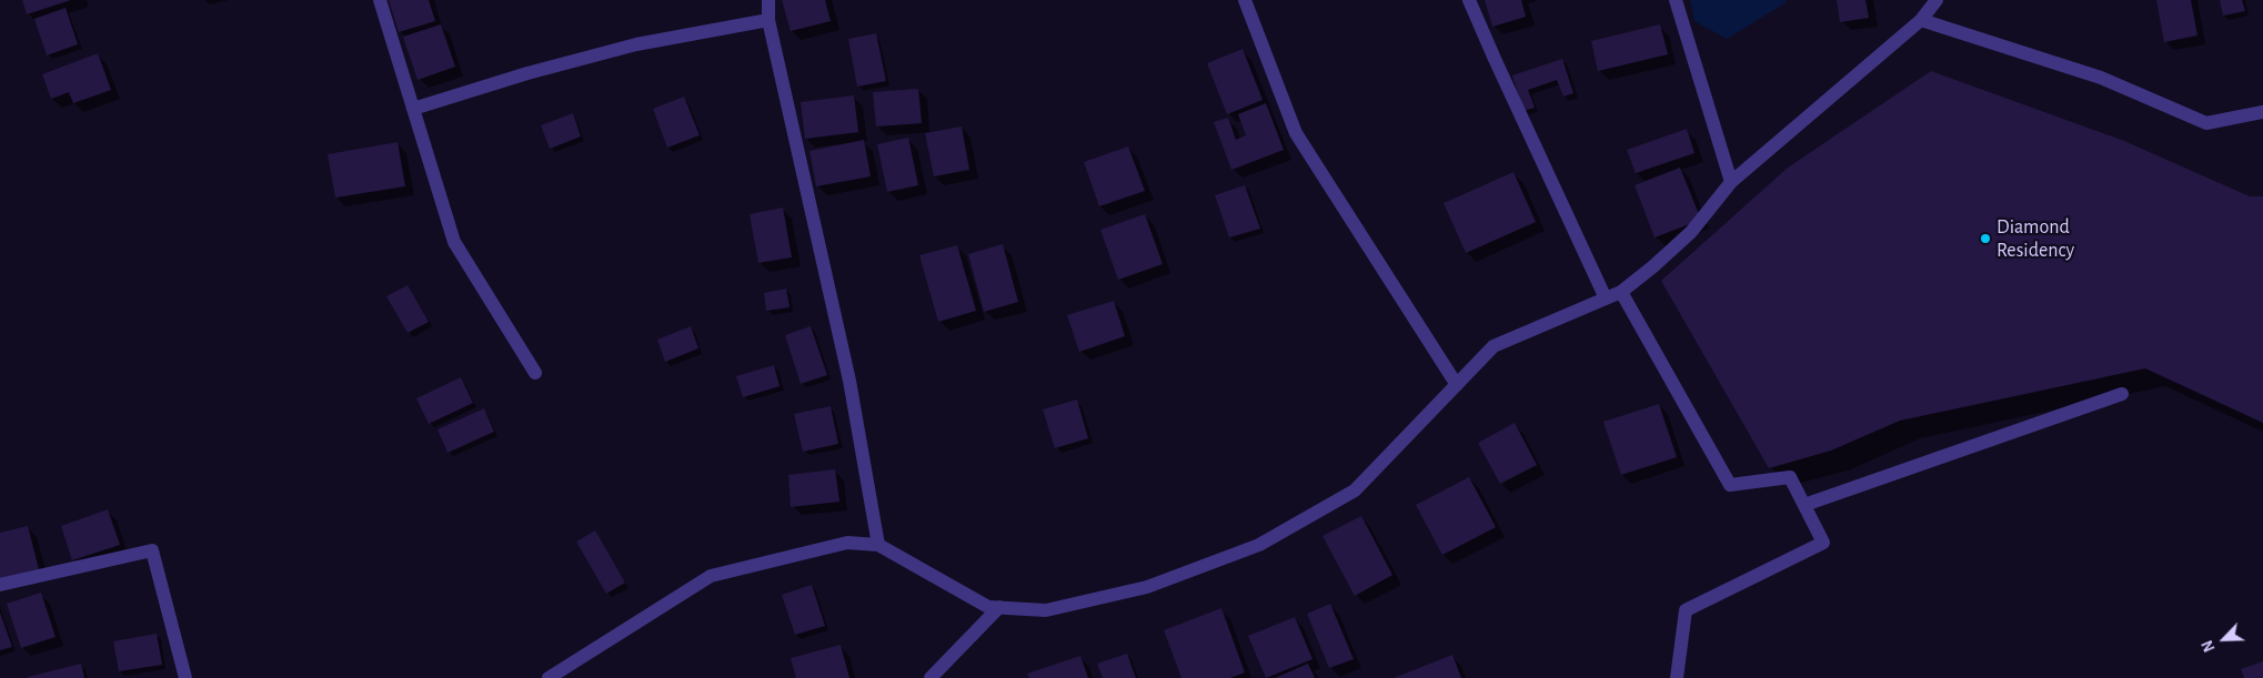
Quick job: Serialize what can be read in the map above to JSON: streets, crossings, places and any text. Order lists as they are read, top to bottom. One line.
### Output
{"places":["Diamond Residency"],"north":"bottom left"}
